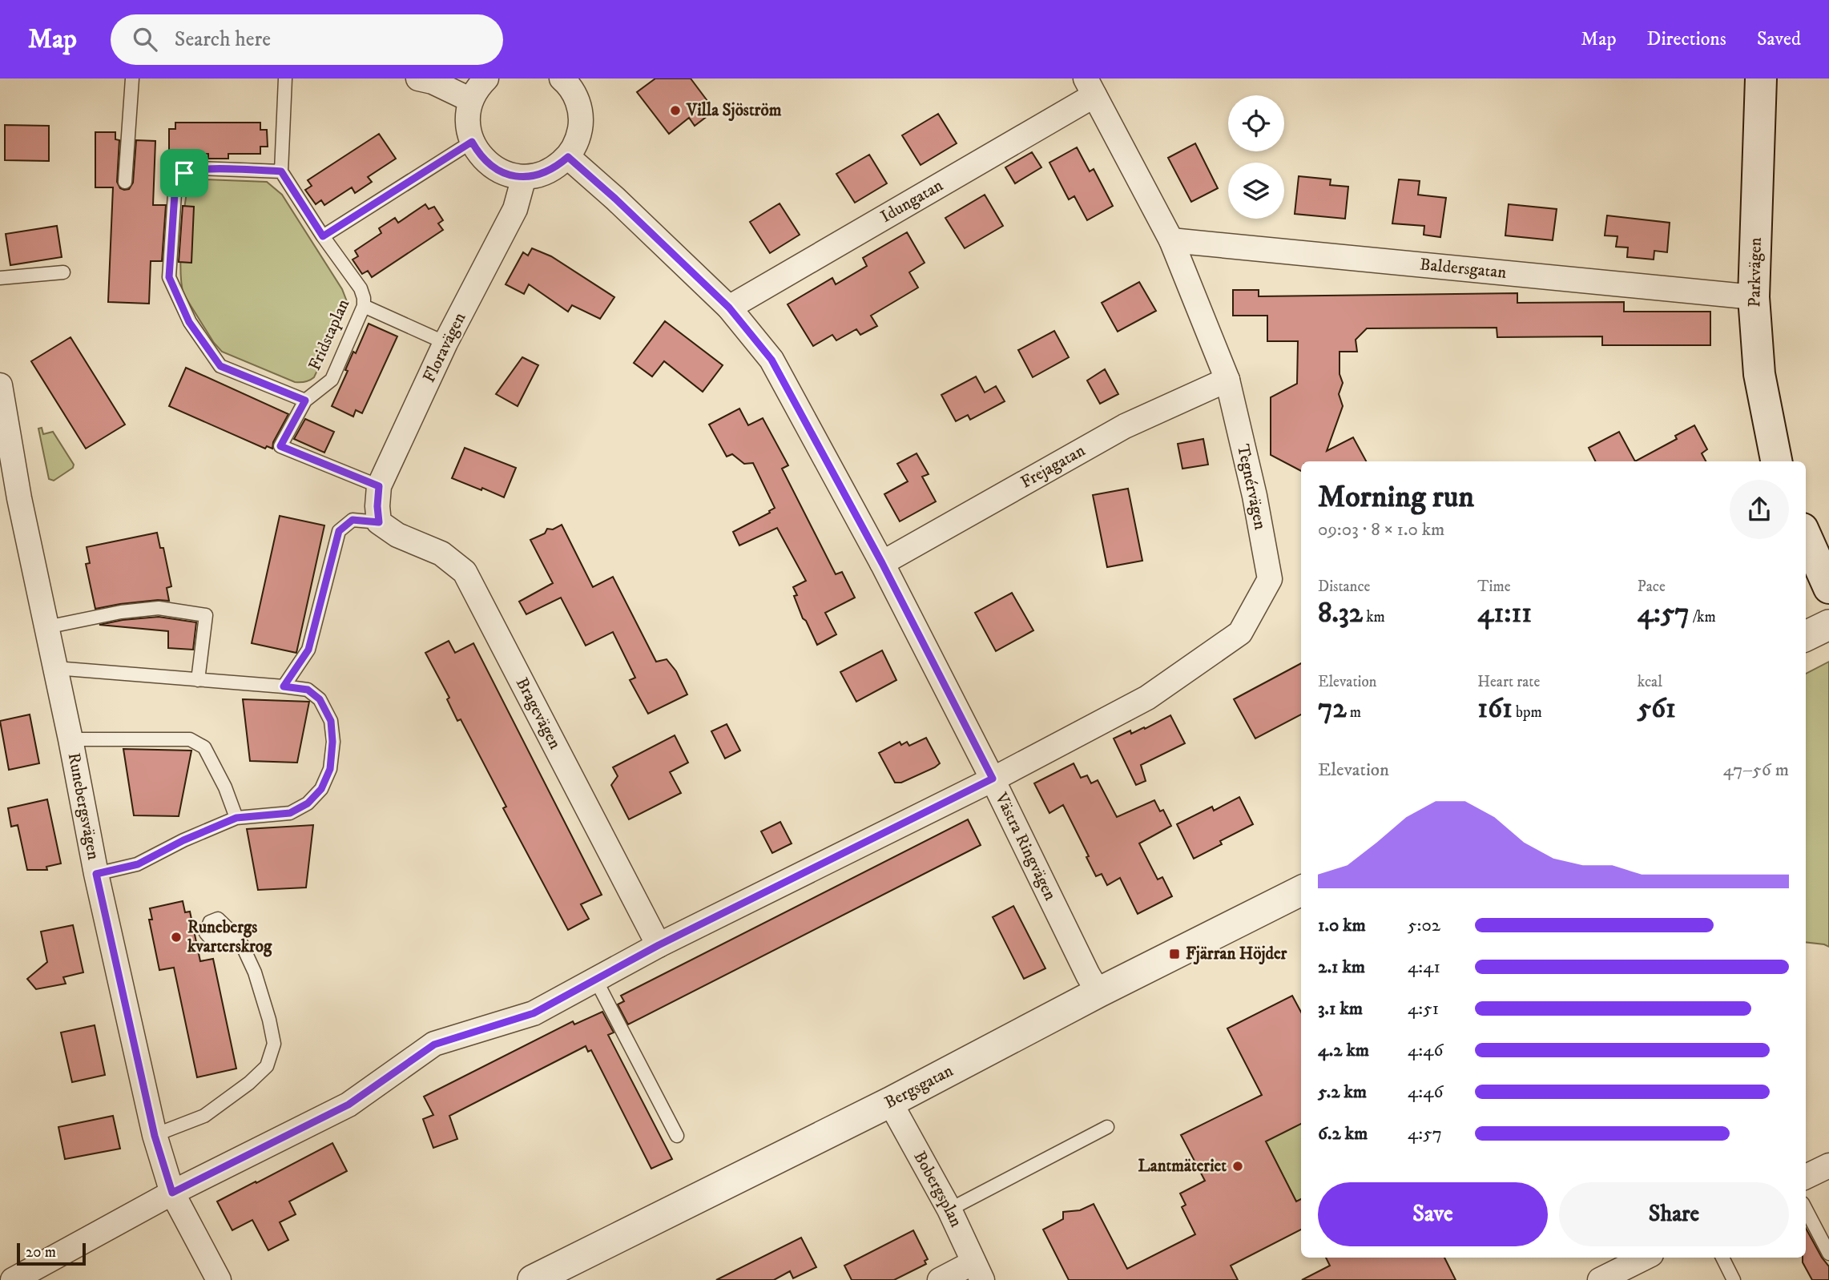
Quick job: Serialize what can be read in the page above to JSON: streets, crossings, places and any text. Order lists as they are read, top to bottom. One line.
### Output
{"streets":{"main road":["Parkvägen"],"street":["Idungatan","Baldersgatan","Floravägen","Frejagatan","Tegnérvägen","Bragevägen","Runebergsvägen","Västra Ringvägen","Bergsgatan","Bobergsplan"],"lane":["Fridstaplan"]},"crossings":[["Idungatan","Tegnérvägen"],["Idungatan","Västra Ringvägen"],["Baldersgatan","Parkvägen"],["Baldersgatan","Tegnérvägen"],["Floravägen","Bragevägen"],["Frejagatan","Tegnérvägen"],["Frejagatan","Västra Ringvägen"],["Tegnérvägen","Bragevägen"],["Tegnérvägen","Runebergsvägen"],["Tegnérvägen","Västra Ringvägen"],["Västra Ringvägen","Bergsgatan"],["Bergsgatan","Bobergsplan"]],"places":{"other":["Villa Sjöström","Runebergs kvarterskrog","Lantmäteriet"],"transit":["Fjärran Höjder"]},"scale_bar":"20 m","page":{"header":"Map","search":"Search here","nav":["Map","Directions","Saved"],"heading":["Morning run","09:03 · 8 × 1.0 km"],"stats":[["Distance","8.32 km"],["Time","41:11"],["Pace","4:57 /km"],["Elevation","72 m"],["Heart rate","161 bpm"],["kcal","561"]],"chart":["Elevation","47–56 m"],"list":[{"name":"1.0 km","note":"5:02"},{"name":"2.1 km","note":"4:41"},{"name":"3.1 km","note":"4:51"},{"name":"4.2 km","note":"4:46"},{"name":"5.2 km","note":"4:46"},{"name":"6.2 km","note":"4:57"}],"buttons":["Save","Share"],"scale":"20 m"}}
